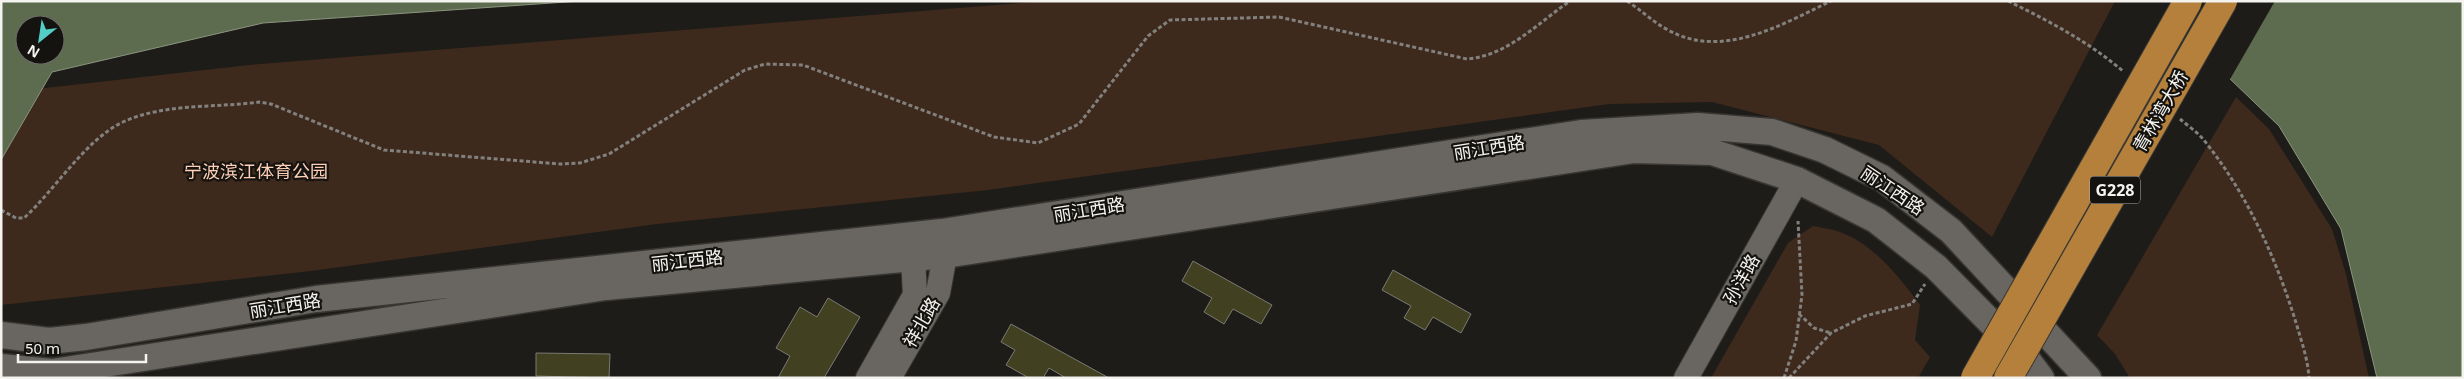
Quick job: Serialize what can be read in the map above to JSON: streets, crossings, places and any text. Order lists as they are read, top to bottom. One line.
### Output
{"streets":{"highway":["青林湾大桥","G228"],"main road":["丽江西路"],"street":["孙洋路","祥北路"]},"crossings":[["丽江西路","孙洋路"],["丽江西路","祥北路"]],"parks":["宁波滨江体育公园"],"scale_bar":"50 m","north":"bottom left"}
